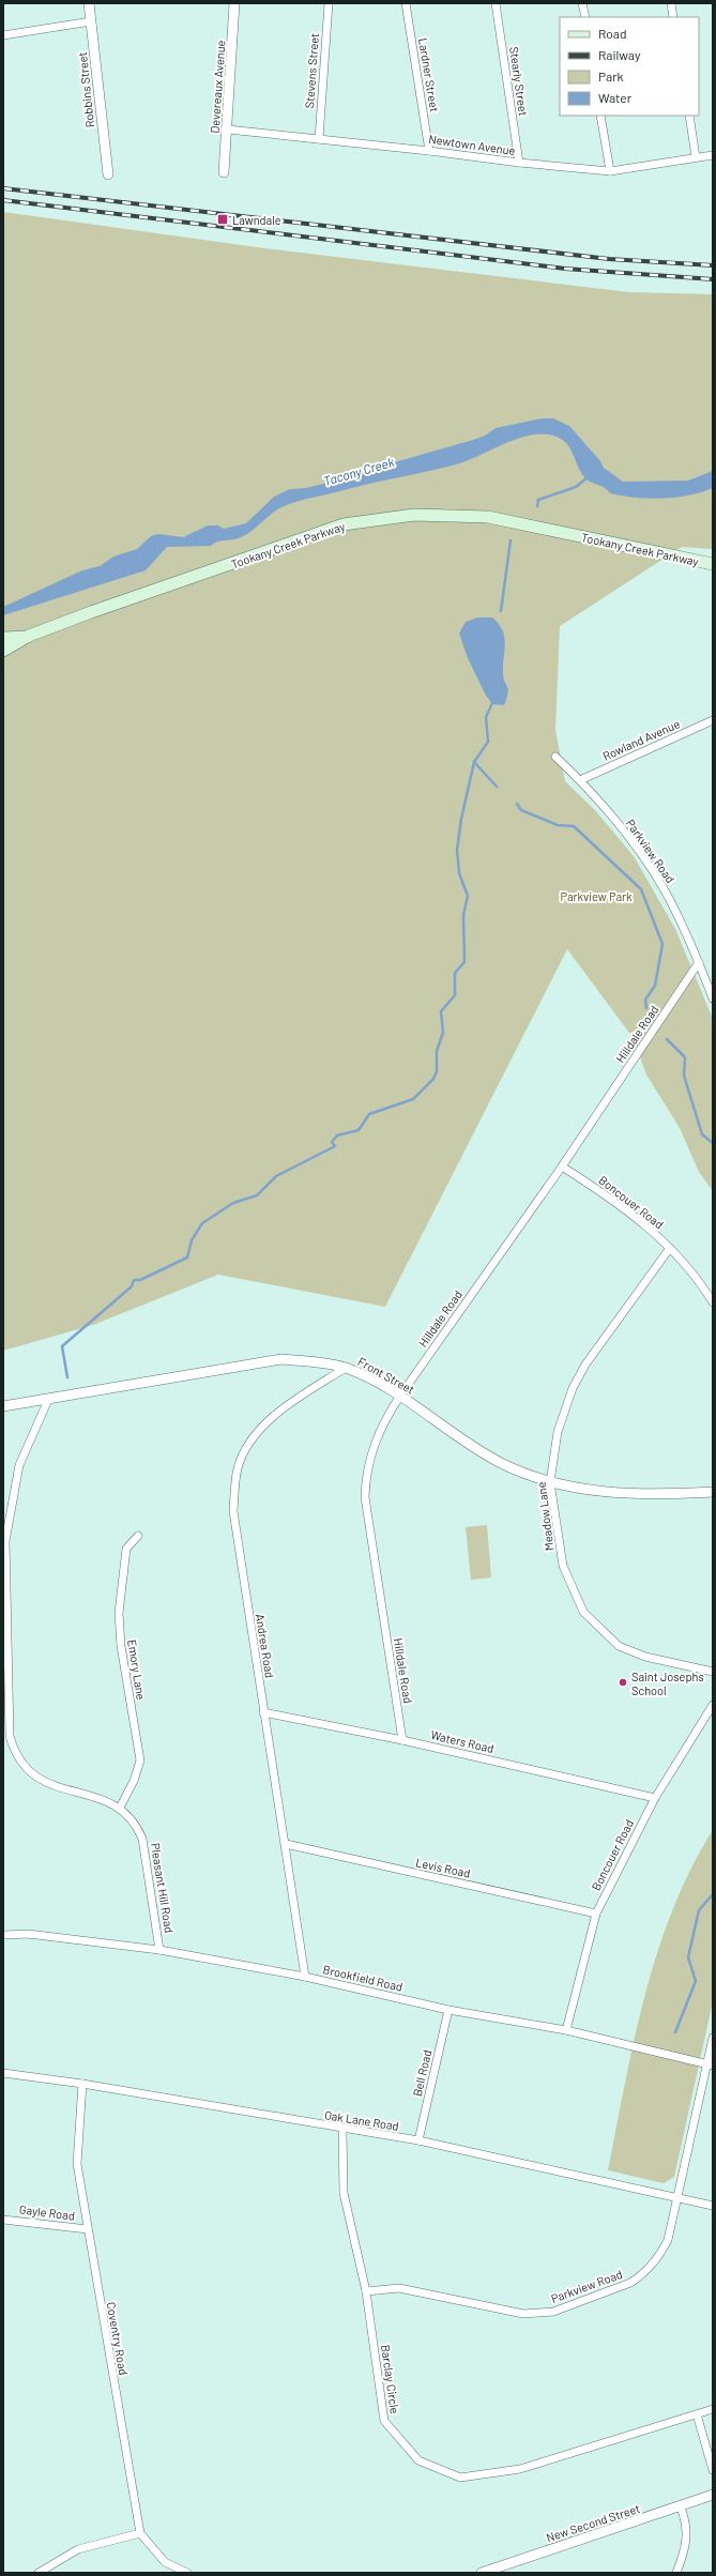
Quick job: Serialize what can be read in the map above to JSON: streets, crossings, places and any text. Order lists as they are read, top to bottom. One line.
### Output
{"streets":{"main road":["Tookany Creek Parkway"],"street":["Stevens Street","Lardner Street","Stearly Street","Devereaux Avenue","Robbins Street","Newtown Avenue","Rowland Avenue","Parkview Road","Hilldale Road","Boncouer Road","Front Street","Meadow Lane","Andrea Road","Emory Lane","Waters Road","Levis Road","Pleasant Hill Road","Brookfield Road","Bell Road","Oak Lane Road","Gayle Road","Coventry Road","Barclay Circle","New Second Street"]},"crossings":[["Stevens Street","Newtown Avenue"],["Lardner Street","Newtown Avenue"],["Stearly Street","Newtown Avenue"],["Devereaux Avenue","Newtown Avenue"],["Rowland Avenue","Parkview Road"],["Parkview Road","Hilldale Road"],["Parkview Road","Brookfield Road"],["Parkview Road","Oak Lane Road"],["Parkview Road","Barclay Circle"],["Hilldale Road","Boncouer Road"],["Hilldale Road","Front Street"],["Hilldale Road","Waters Road"],["Boncouer Road","Meadow Lane"],["Boncouer Road","Waters Road"],["Boncouer Road","Levis Road"],["Boncouer Road","Brookfield Road"],["Front Street","Meadow Lane"],["Front Street","Andrea Road"],["Front Street","Pleasant Hill Road"],["Andrea Road","Waters Road"],["Andrea Road","Levis Road"],["Andrea Road","Brookfield Road"],["Emory Lane","Pleasant Hill Road"],["Pleasant Hill Road","Brookfield Road"],["Brookfield Road","Bell Road"],["Bell Road","Oak Lane Road"],["Oak Lane Road","Coventry Road"],["Oak Lane Road","Barclay Circle"],["Gayle Road","Coventry Road"]],"water":["Tacony Creek"],"parks":["Parkview Park"],"places":{"transit":["Lawndale"],"other":["Saint Josephs School"]},"legend":["Road","Railway","Park","Water"]}
